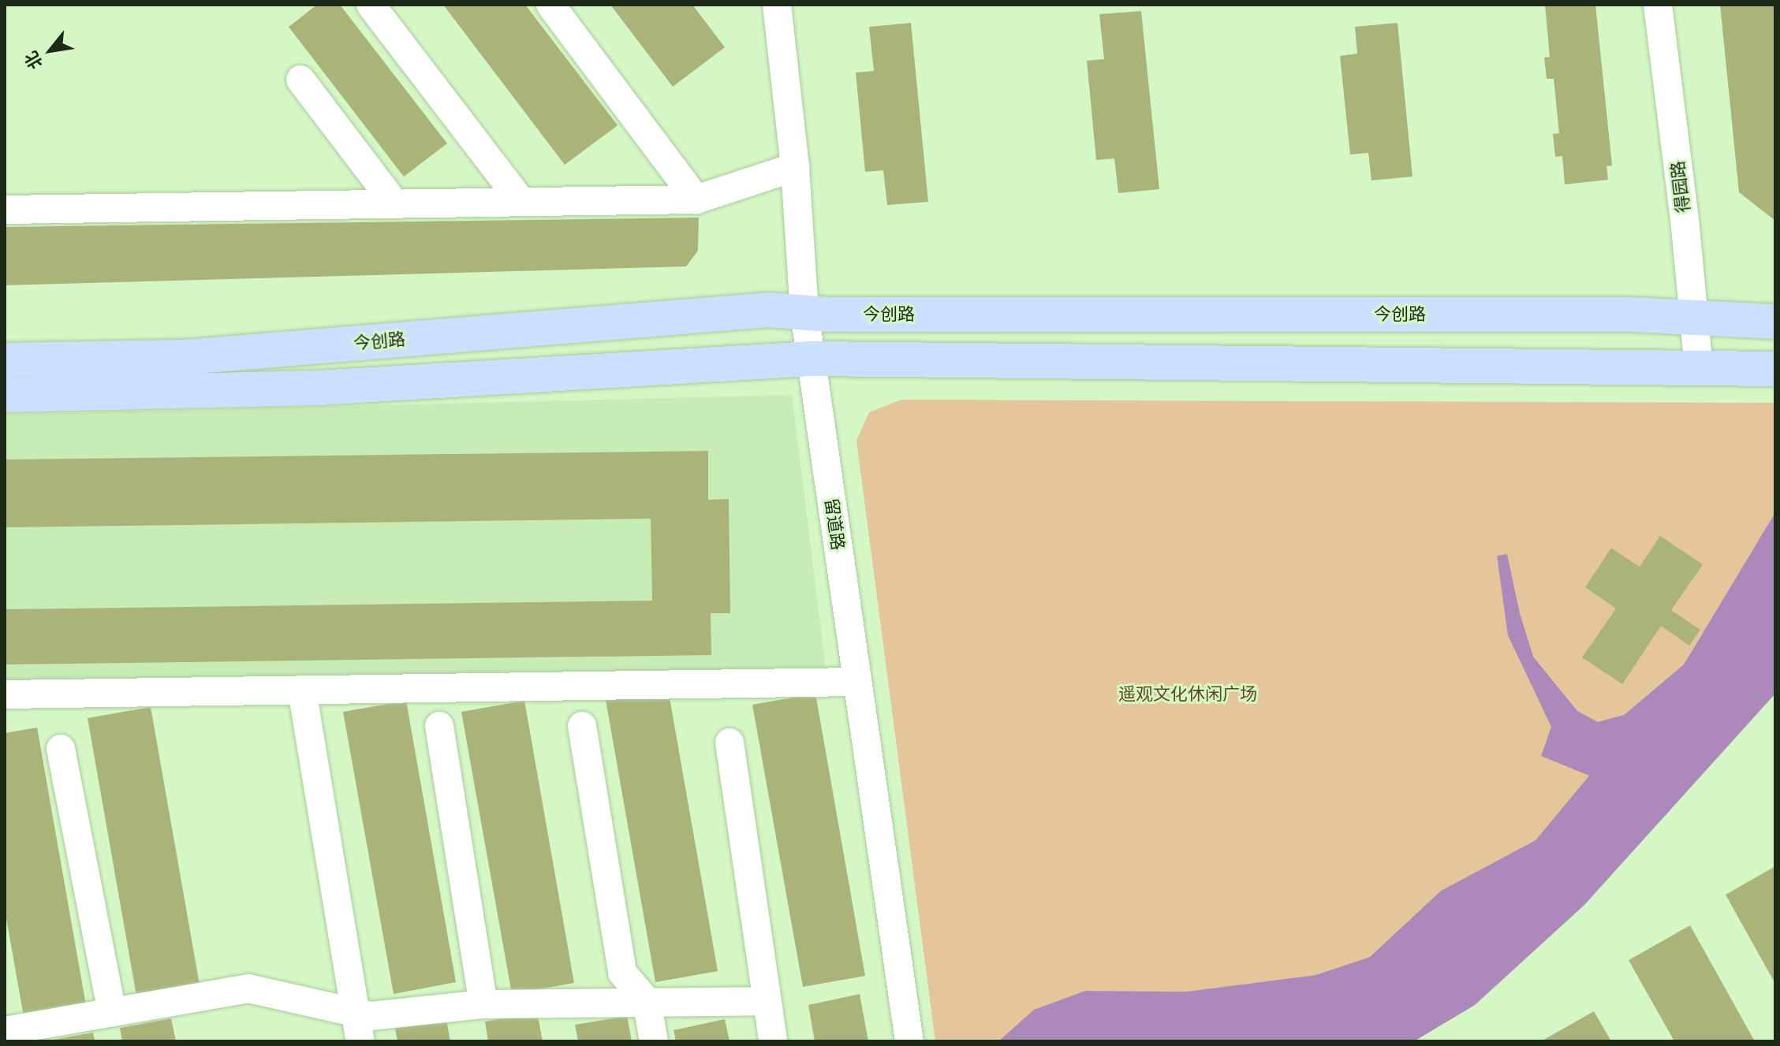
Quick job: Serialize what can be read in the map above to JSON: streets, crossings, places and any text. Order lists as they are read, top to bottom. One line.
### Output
{"streets":{"main road":["今创路"],"street":["得园路","留道路"]},"crossings":[["得园路","今创路"],["今创路","留道路"]],"parks":["遥观文化休闲广场"],"north":"bottom left"}
